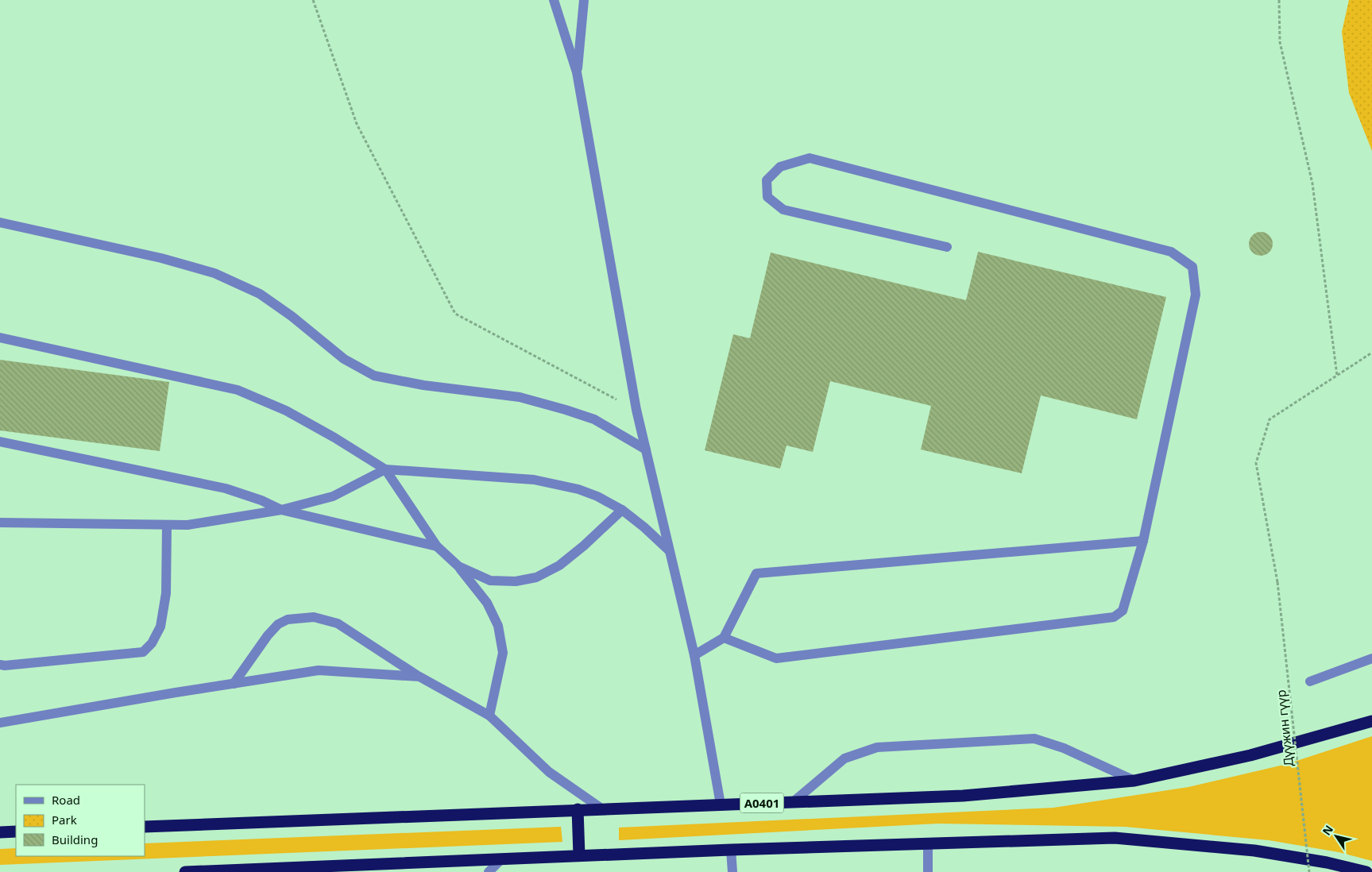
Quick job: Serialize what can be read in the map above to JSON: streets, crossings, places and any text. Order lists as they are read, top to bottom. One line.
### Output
{"streets":{"highway":["A0401"],"path":["Дүүжин гүүр"]},"legend":["Road","Park","Building"],"north":"top left"}
